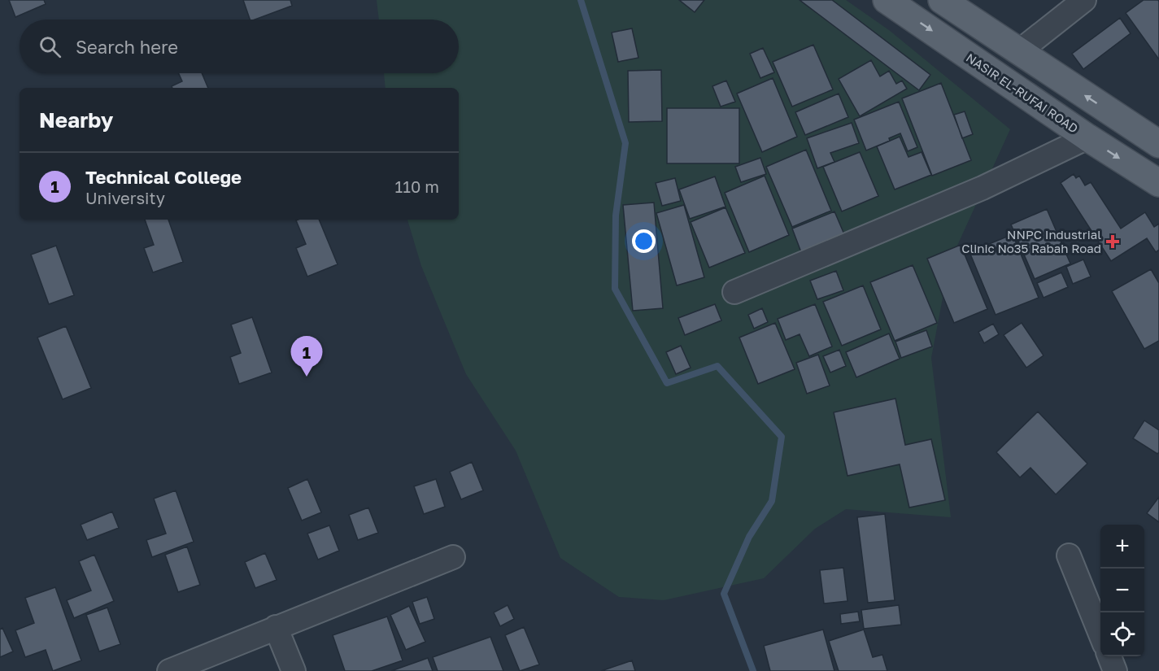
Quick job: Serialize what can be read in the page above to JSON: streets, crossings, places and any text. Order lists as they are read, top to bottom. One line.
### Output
{"streets":{"main road":["NASIR EL-RUFAI ROAD"]},"places":{"health":["NNPC Industrial Clinic No35 Rabah Road"]},"page":{"search":"Search here","heading":"Nearby","list":[{"mark":"1","name":"Technical College","note":"University","value":"110 m"}],"pins":"1","map_buttons":["+","−"]}}
